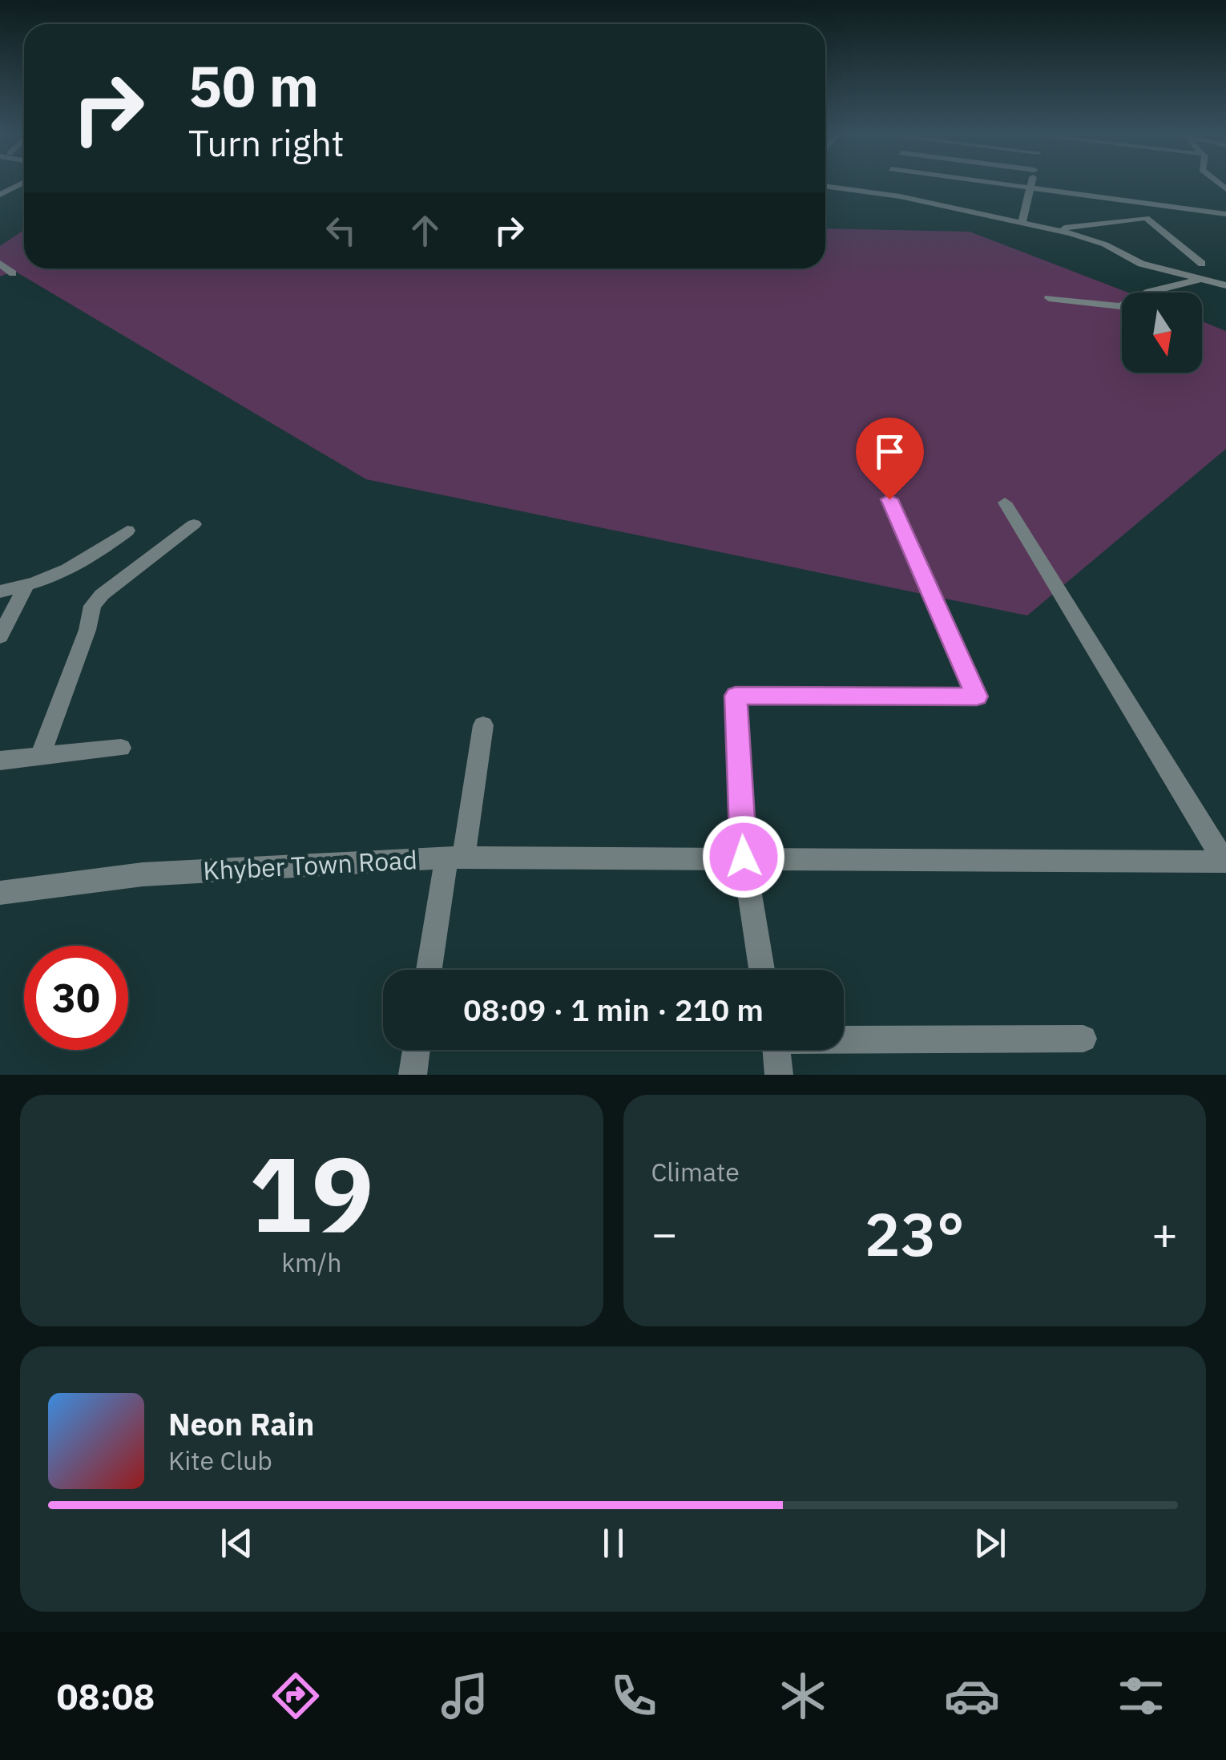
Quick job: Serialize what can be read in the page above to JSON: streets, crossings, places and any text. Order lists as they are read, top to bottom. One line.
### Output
{"streets":{"street":["Khyber Town Road"]},"north":"bottom","page":{"turn":["50 m","Turn right"],"limit":"30","trip":"08:09 · 1 min · 210 m","tile":[["19","km/h"],"Climate"],"heat":["−","23°","+"],"song":["Neon Rain","Kite Club"],"tabs":"08:08"}}
